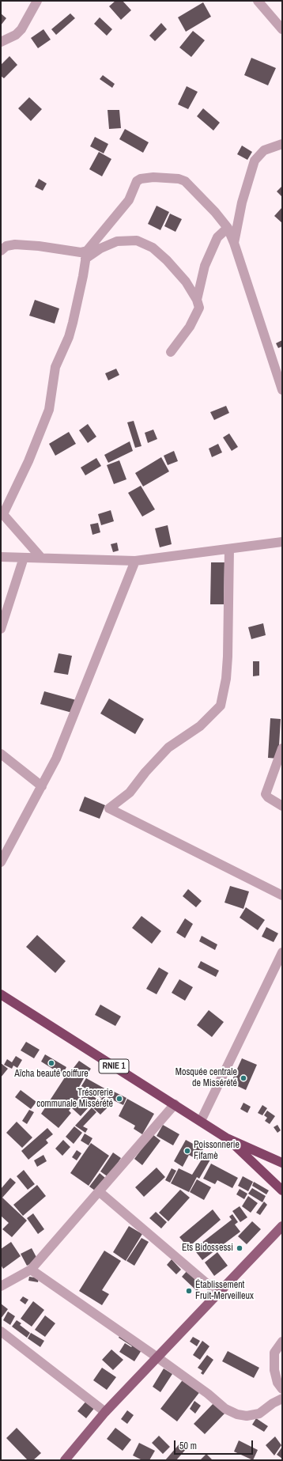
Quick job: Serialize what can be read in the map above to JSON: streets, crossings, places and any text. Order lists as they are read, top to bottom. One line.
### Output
{"streets":{"highway":["RNIE 1"]},"places":["Aïcha beauté coiffure","Mosquée centrale de Missérété","Trésorerie communale Missérété","Poissonnerie Fifamè","Ets Bidossessi","Établissement Fruit-Merveilleux"],"scale_bar":"50 m"}
